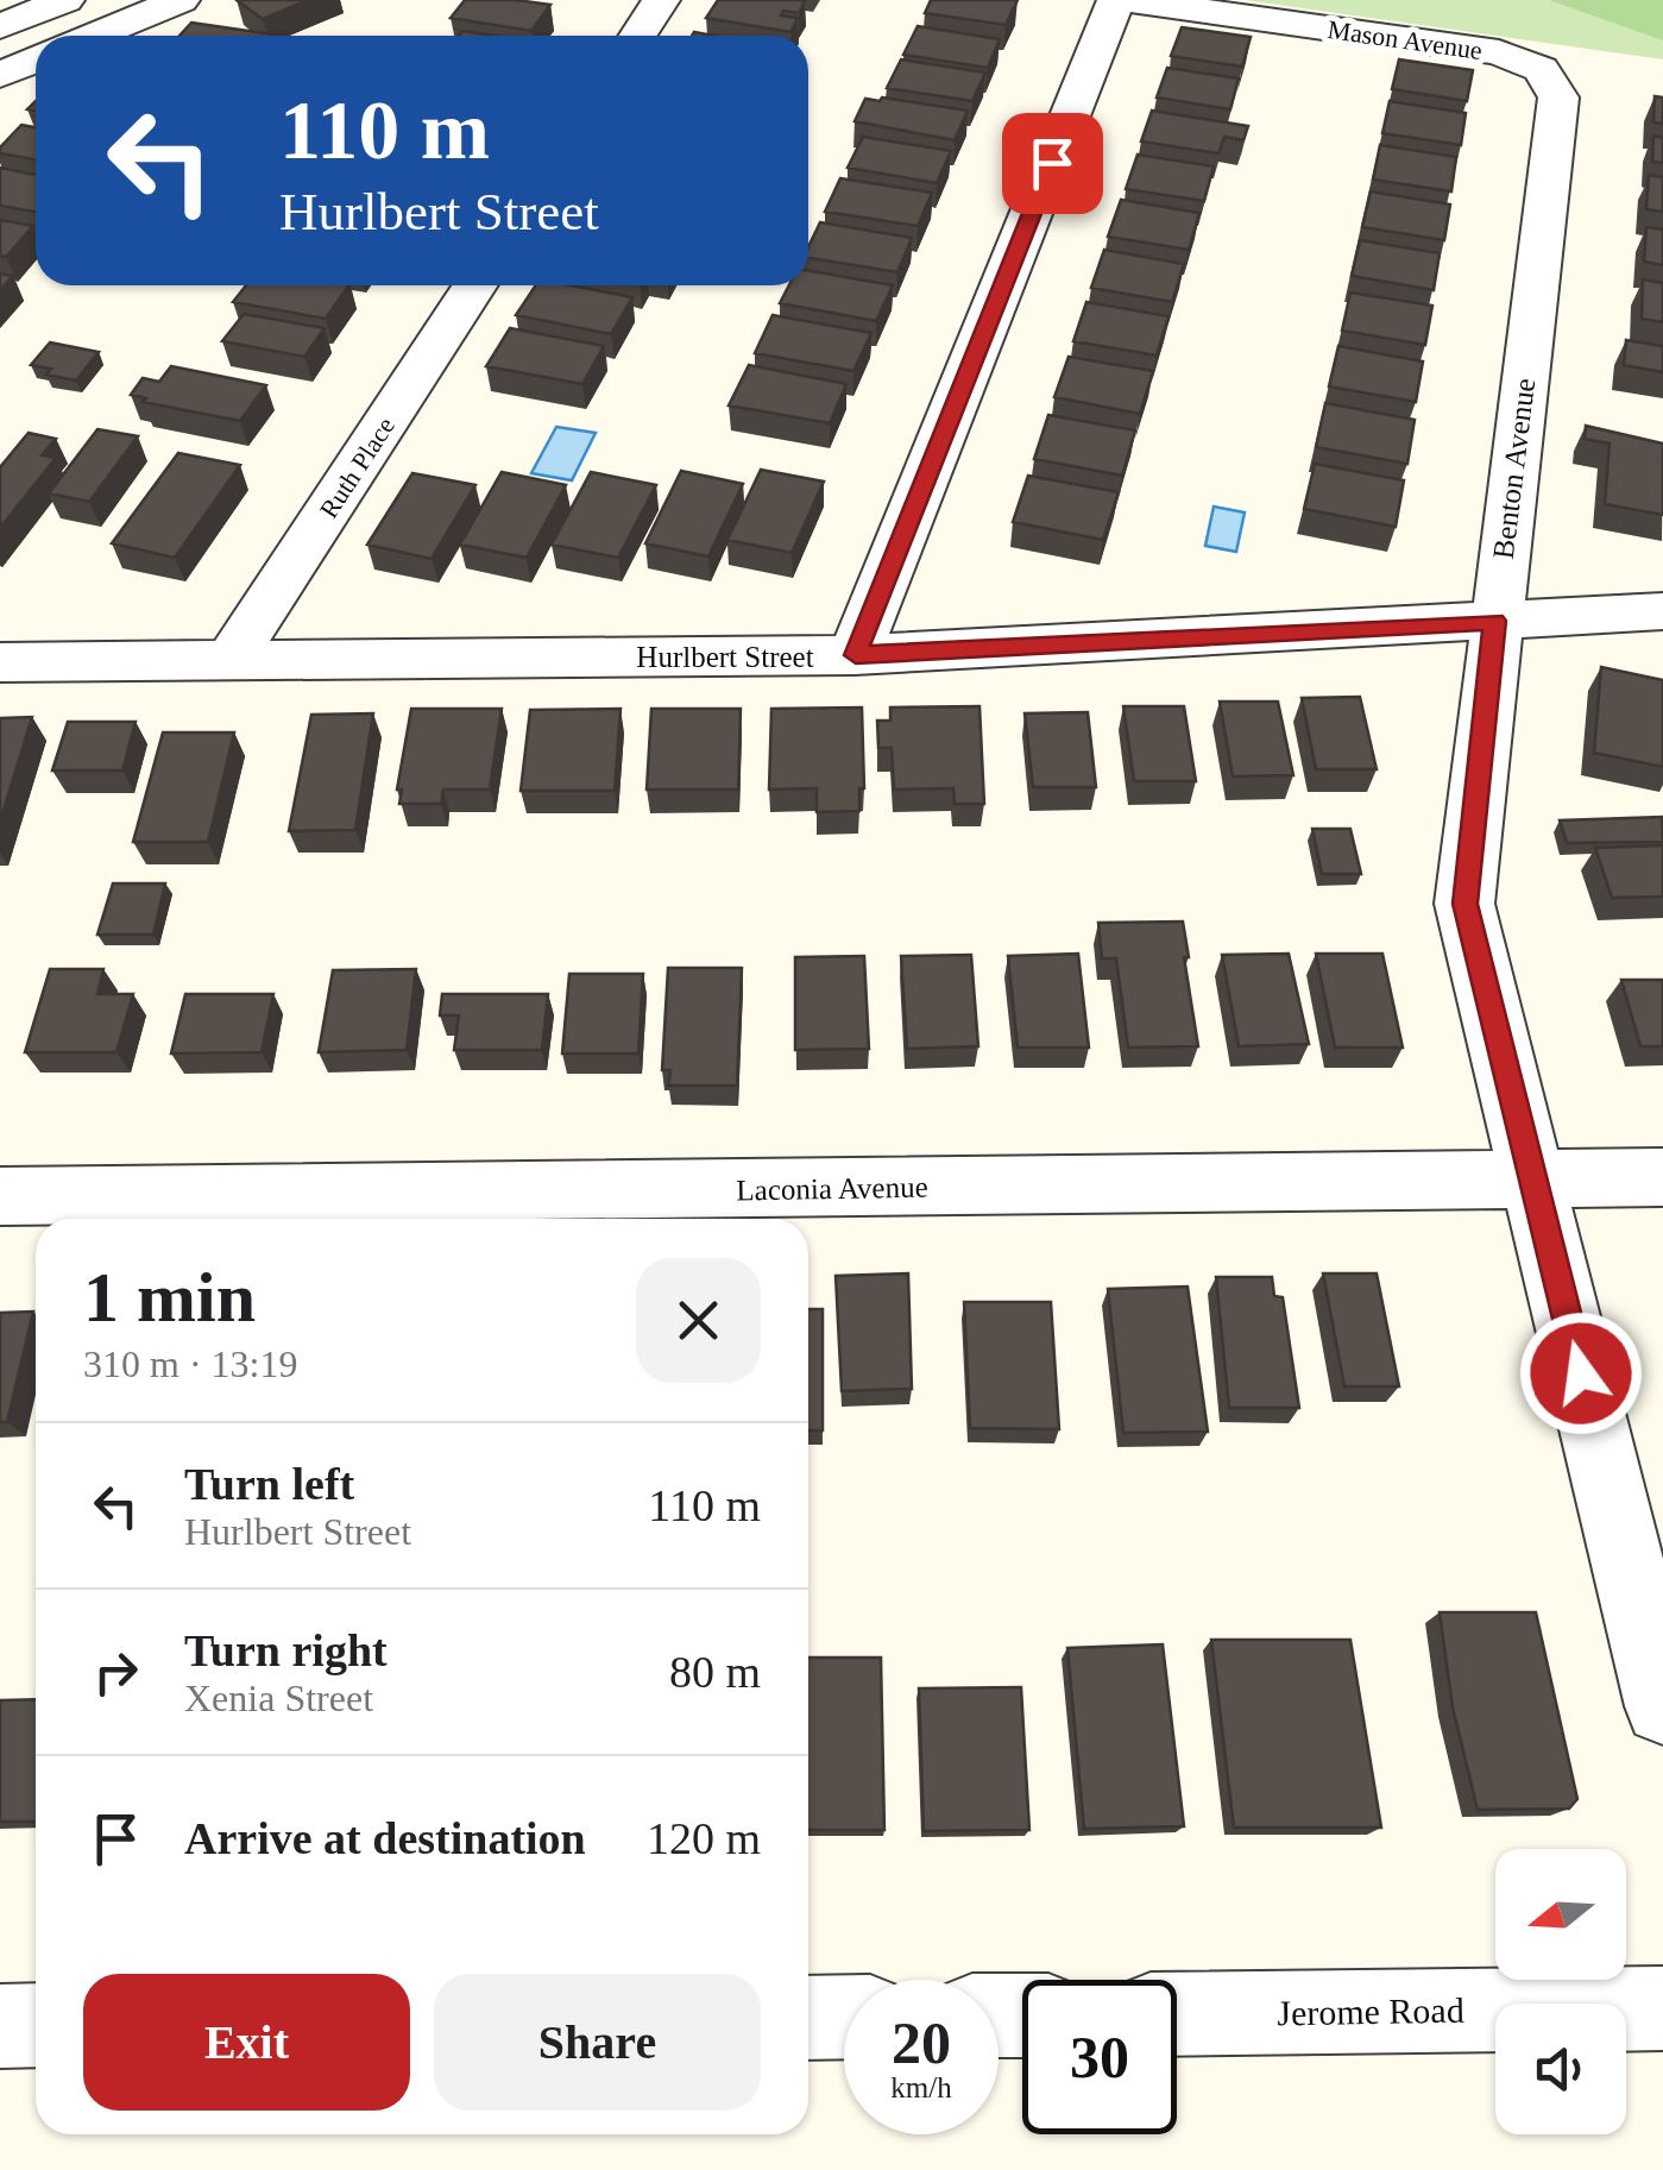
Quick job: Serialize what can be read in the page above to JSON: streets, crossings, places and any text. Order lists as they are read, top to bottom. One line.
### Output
{"streets":{"street":["Mason Avenue","Ruth Place","Benton Avenue","Hurlbert Street","Laconia Avenue","Jerome Road"]},"crossings":[["Mason Avenue","Benton Avenue"],["Ruth Place","Hurlbert Street"],["Benton Avenue","Hurlbert Street"],["Benton Avenue","Laconia Avenue"]],"north":"left","page":{"turn":["110 m","Hurlbert Street"],"heading":["1 min","310 m · 13:19"],"list":[{"name":"Turn left","note":"Hurlbert Street","value":"110 m"},{"name":"Turn right","note":"Xenia Street","value":"80 m"},{"name":"Arrive at destination","value":"120 m"}],"buttons":["Exit","Share"],"speed":"20 km/h","limit":"30"}}
